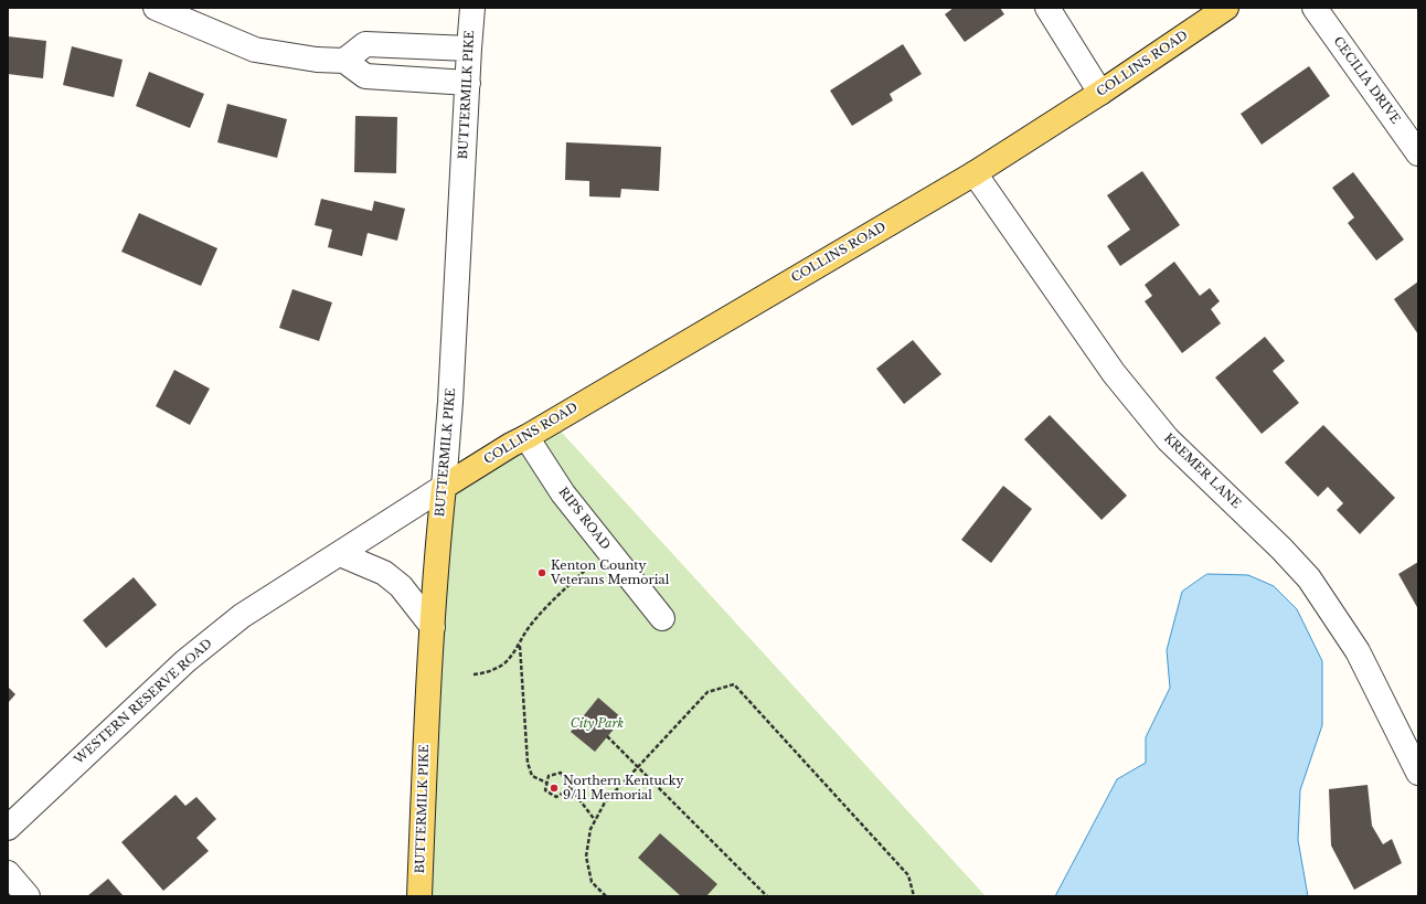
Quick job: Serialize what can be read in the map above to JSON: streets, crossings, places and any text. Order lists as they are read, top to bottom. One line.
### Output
{"streets":{"main road":["COLLINS ROAD","BUTTERMILK PIKE"],"street":["CECILIA DRIVE","KREMER LANE","RIPS ROAD","WESTERN RESERVE ROAD"]},"crossings":[["COLLINS ROAD","BUTTERMILK PIKE"],["COLLINS ROAD","KREMER LANE"],["COLLINS ROAD","RIPS ROAD"],["COLLINS ROAD","WESTERN RESERVE ROAD"],["BUTTERMILK PIKE","WESTERN RESERVE ROAD"]],"parks":["City Park"],"places":["Kenton County Veterans Memorial","Northern Kentucky 9/11 Memorial"]}
